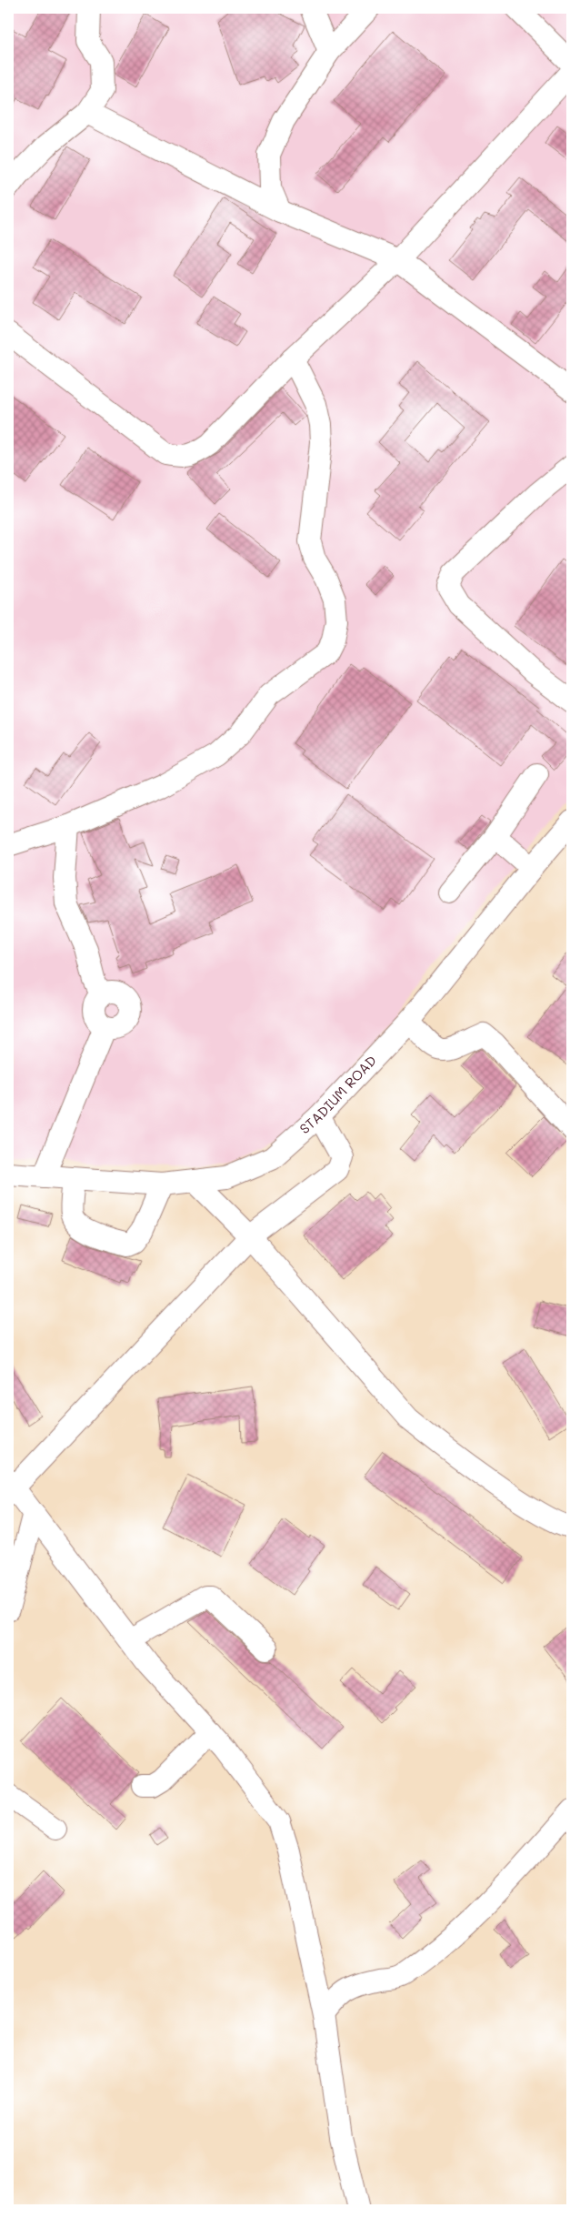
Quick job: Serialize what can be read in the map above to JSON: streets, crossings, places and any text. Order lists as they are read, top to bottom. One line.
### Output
{"streets":{"street":["STADIUM ROAD"]}}
